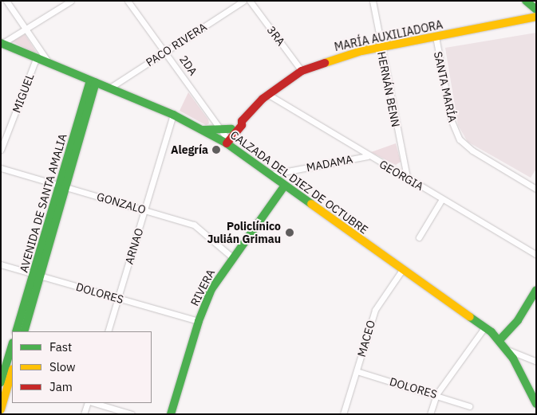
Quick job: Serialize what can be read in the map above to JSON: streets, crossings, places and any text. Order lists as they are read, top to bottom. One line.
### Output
{"streets":{"street":["3RA","MARÍA AUXILIADORA","PACO RIVERA","2DA","SANTA MARÍA","HERNÁN BENN","MIGUEL","MADAMA","GEORGIA","CALZADA DEL DIEZ DE OCTUBRE","AVENIDA DE SANTA AMALIA","GONZALO","ARNAO","RIVERA","DOLORES","MACEO"]},"crossings":[["3RA","MARÍA AUXILIADORA"],["MARÍA AUXILIADORA","2DA"],["MARÍA AUXILIADORA","SANTA MARÍA"],["MARÍA AUXILIADORA","HERNÁN BENN"],["MARÍA AUXILIADORA","GEORGIA"],["MARÍA AUXILIADORA","CALZADA DEL DIEZ DE OCTUBRE"],["PACO RIVERA","2DA"],["PACO RIVERA","CALZADA DEL DIEZ DE OCTUBRE"],["2DA","CALZADA DEL DIEZ DE OCTUBRE"],["HERNÁN BENN","GEORGIA"],["MIGUEL","CALZADA DEL DIEZ DE OCTUBRE"],["MADAMA","GEORGIA"],["MADAMA","CALZADA DEL DIEZ DE OCTUBRE"],["CALZADA DEL DIEZ DE OCTUBRE","AVENIDA DE SANTA AMALIA"],["CALZADA DEL DIEZ DE OCTUBRE","ARNAO"],["CALZADA DEL DIEZ DE OCTUBRE","RIVERA"],["CALZADA DEL DIEZ DE OCTUBRE","MACEO"],["AVENIDA DE SANTA AMALIA","GONZALO"],["AVENIDA DE SANTA AMALIA","DOLORES"],["GONZALO","ARNAO"],["GONZALO","RIVERA"],["ARNAO","DOLORES"],["RIVERA","DOLORES"],["DOLORES","MACEO"]],"places":["Alegría","Policlínico Julián Grimau"],"legend":["Fast","Slow","Jam"]}
